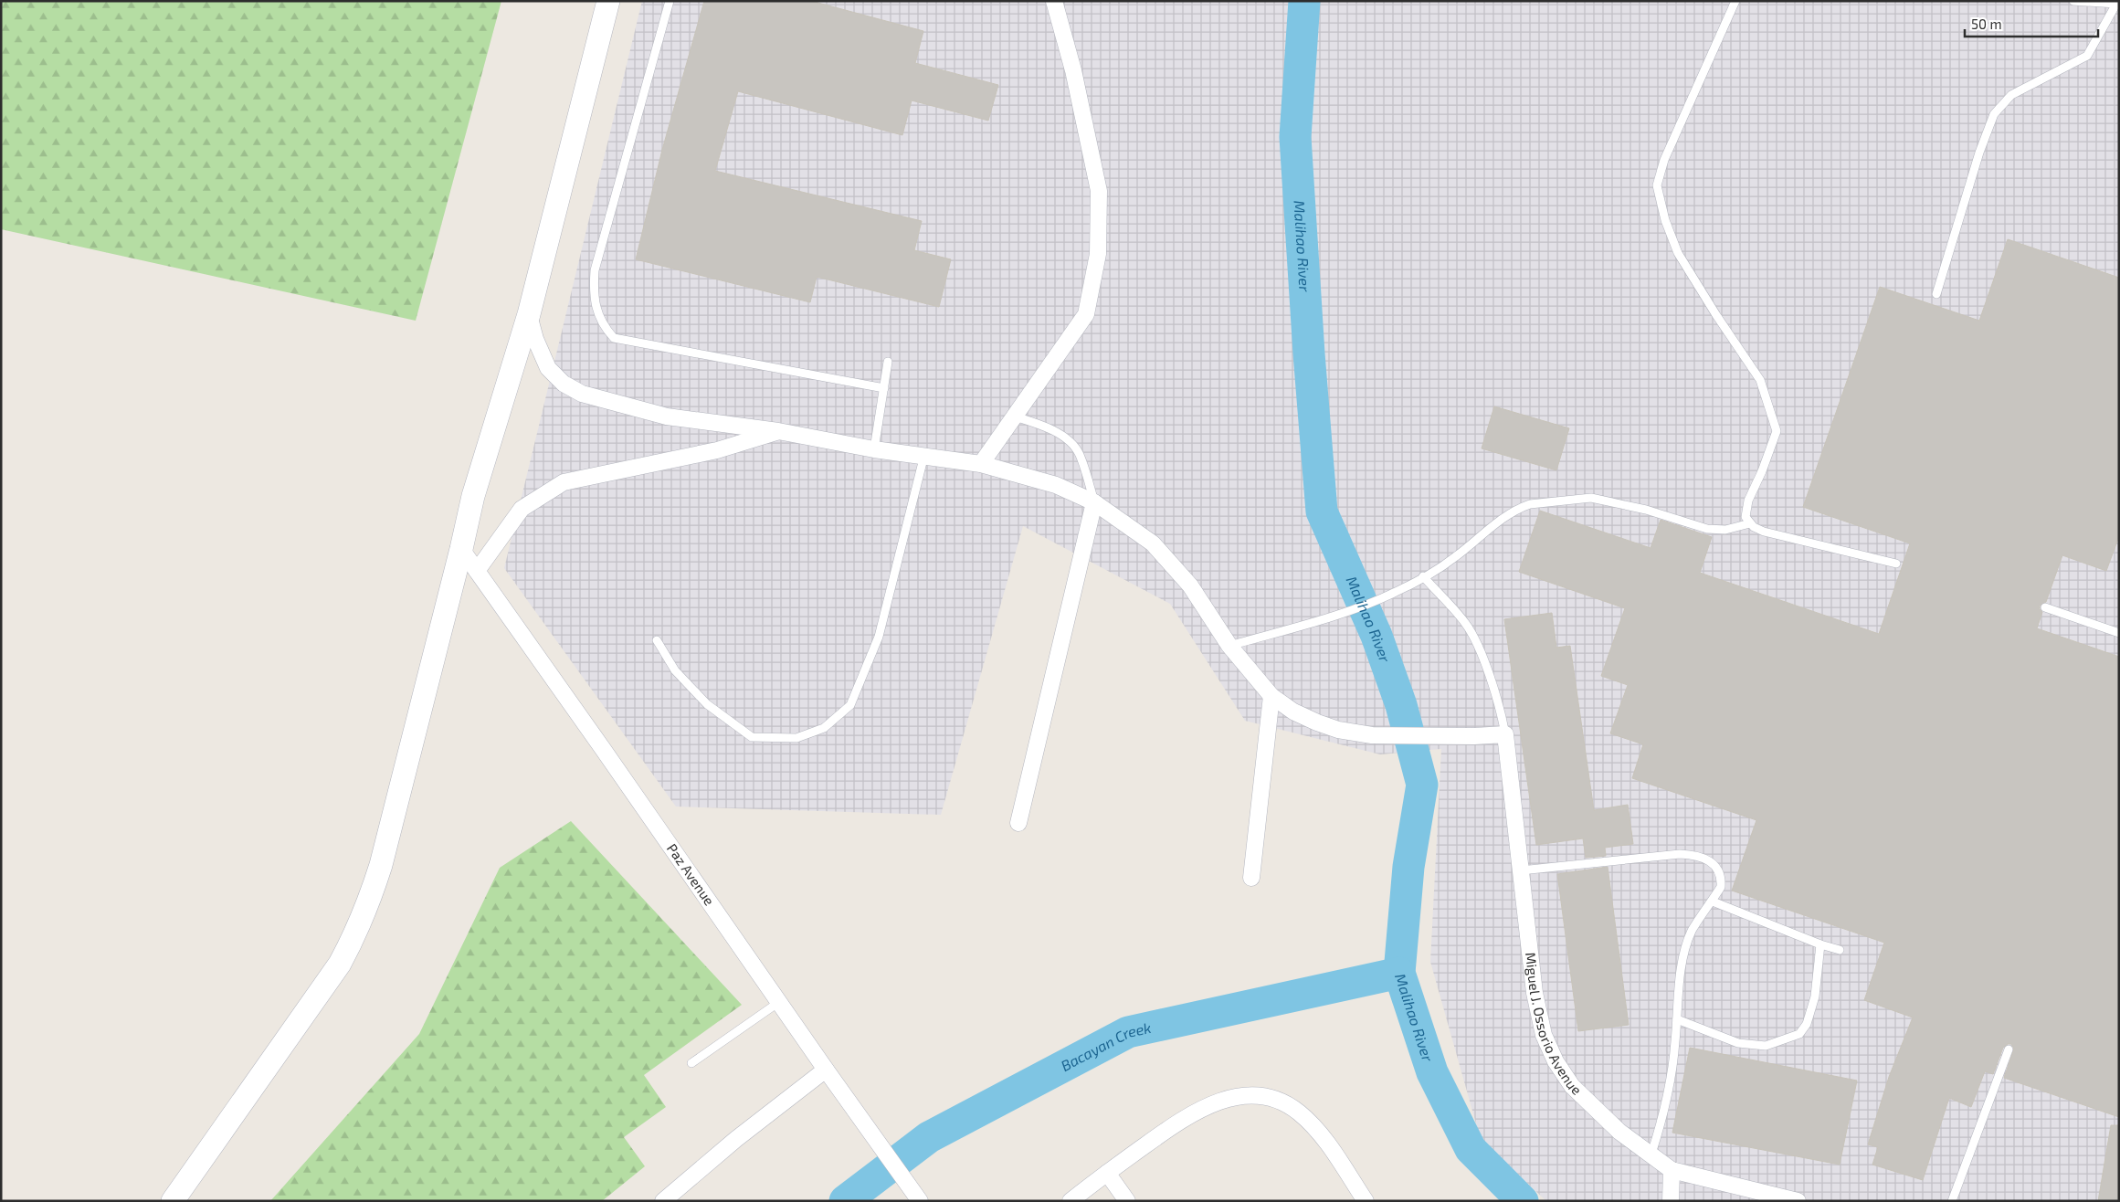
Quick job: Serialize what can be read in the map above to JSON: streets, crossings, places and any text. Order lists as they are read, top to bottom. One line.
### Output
{"streets":{"street":["Paz Avenue","Miguel J. Ossorio Avenue"]},"water":["Malihao River","Bacayan Creek"],"scale_bar":"50 m"}
